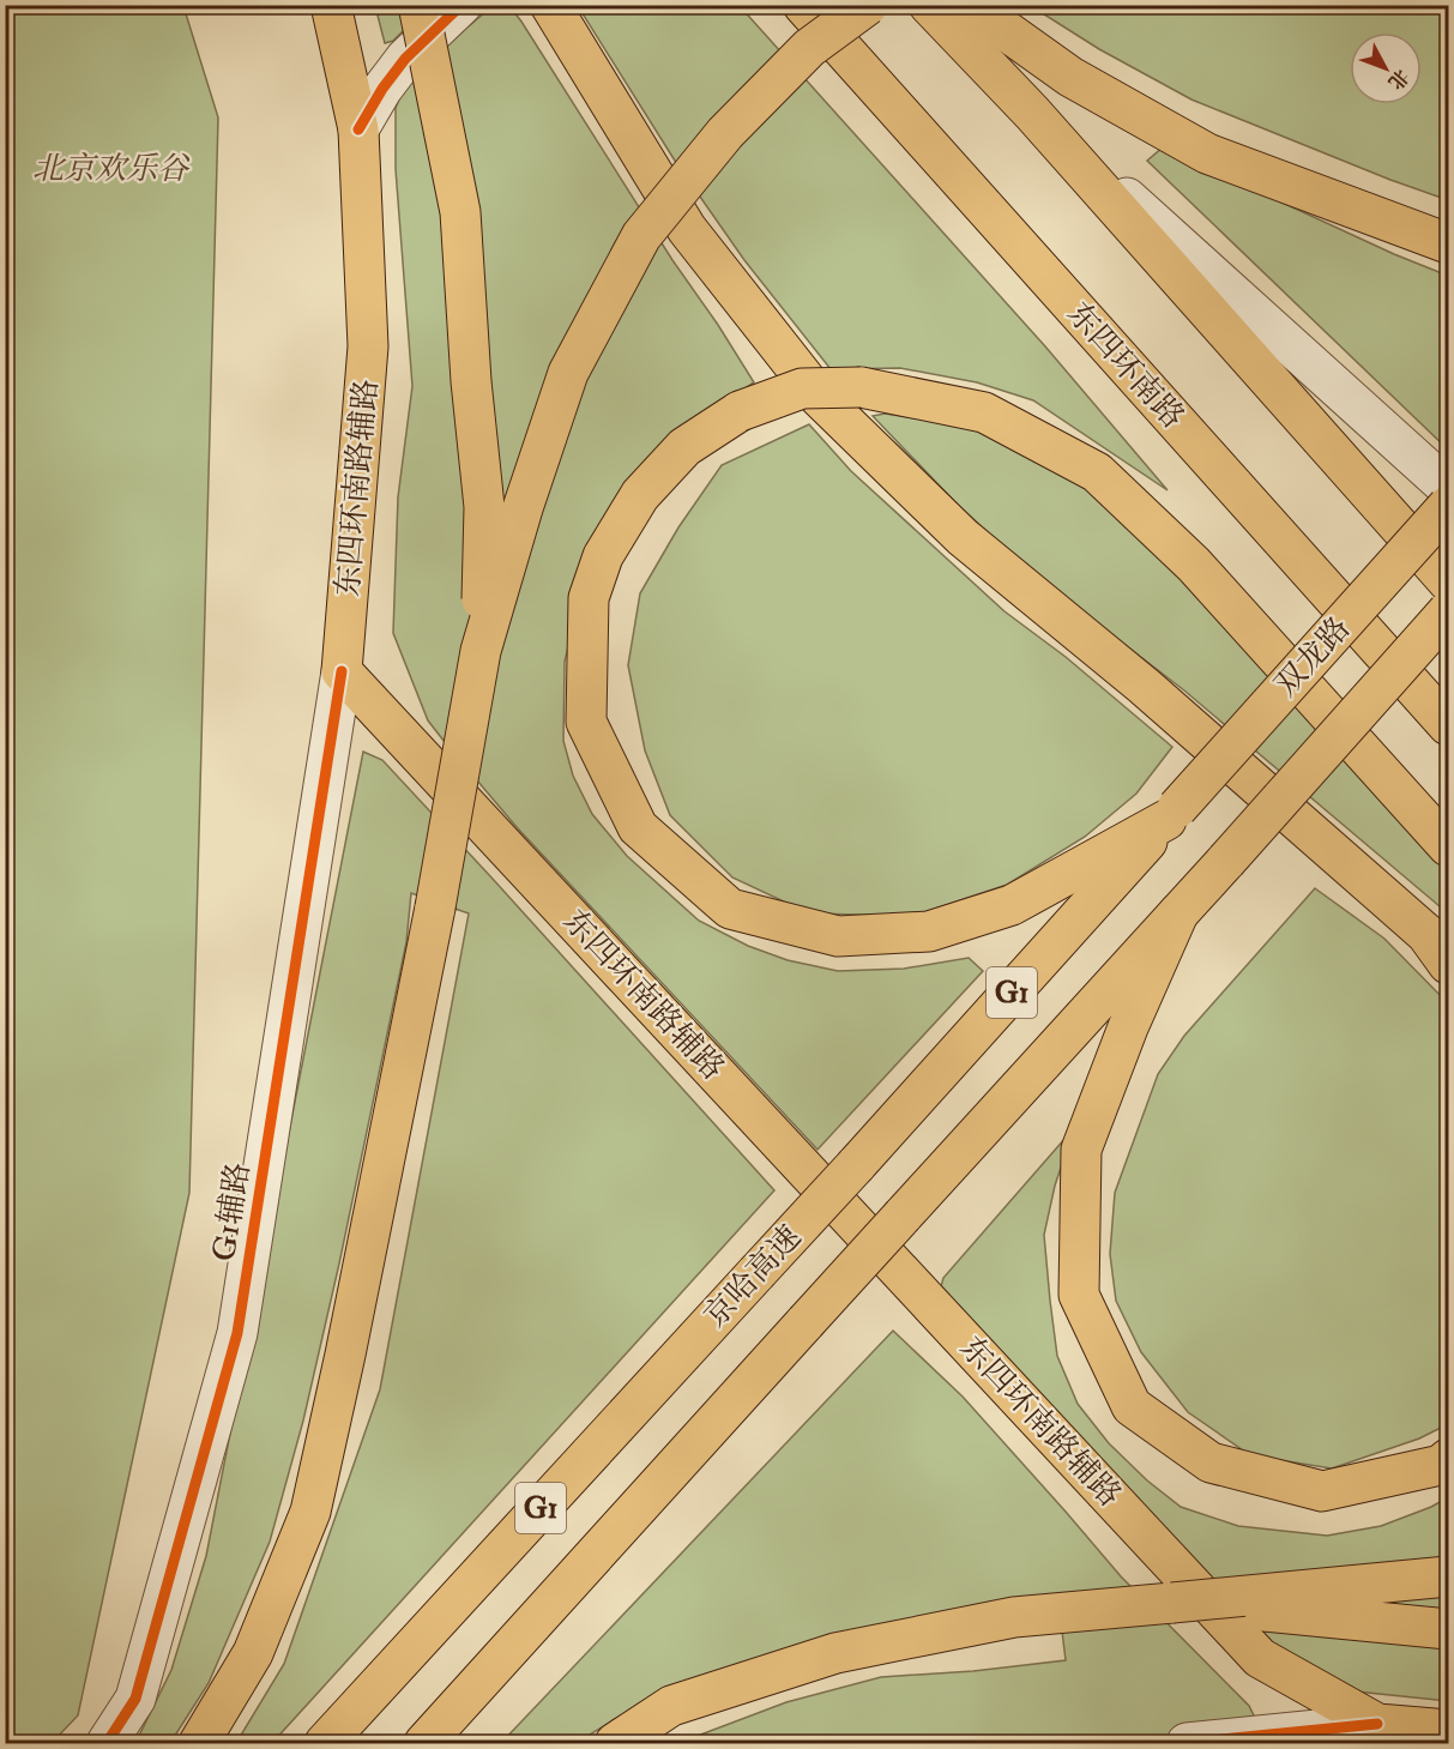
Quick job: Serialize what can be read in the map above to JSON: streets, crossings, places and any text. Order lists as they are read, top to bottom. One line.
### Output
{"streets":{"main road":["东四环南路","东四环南路辅路","双龙路","G1","京哈高速"],"street":["G1辅路"]},"crossings":[["东四环南路辅路","G1辅路"],["双龙路","京哈高速"]],"parks":["北京欢乐谷"],"north":"bottom right"}
